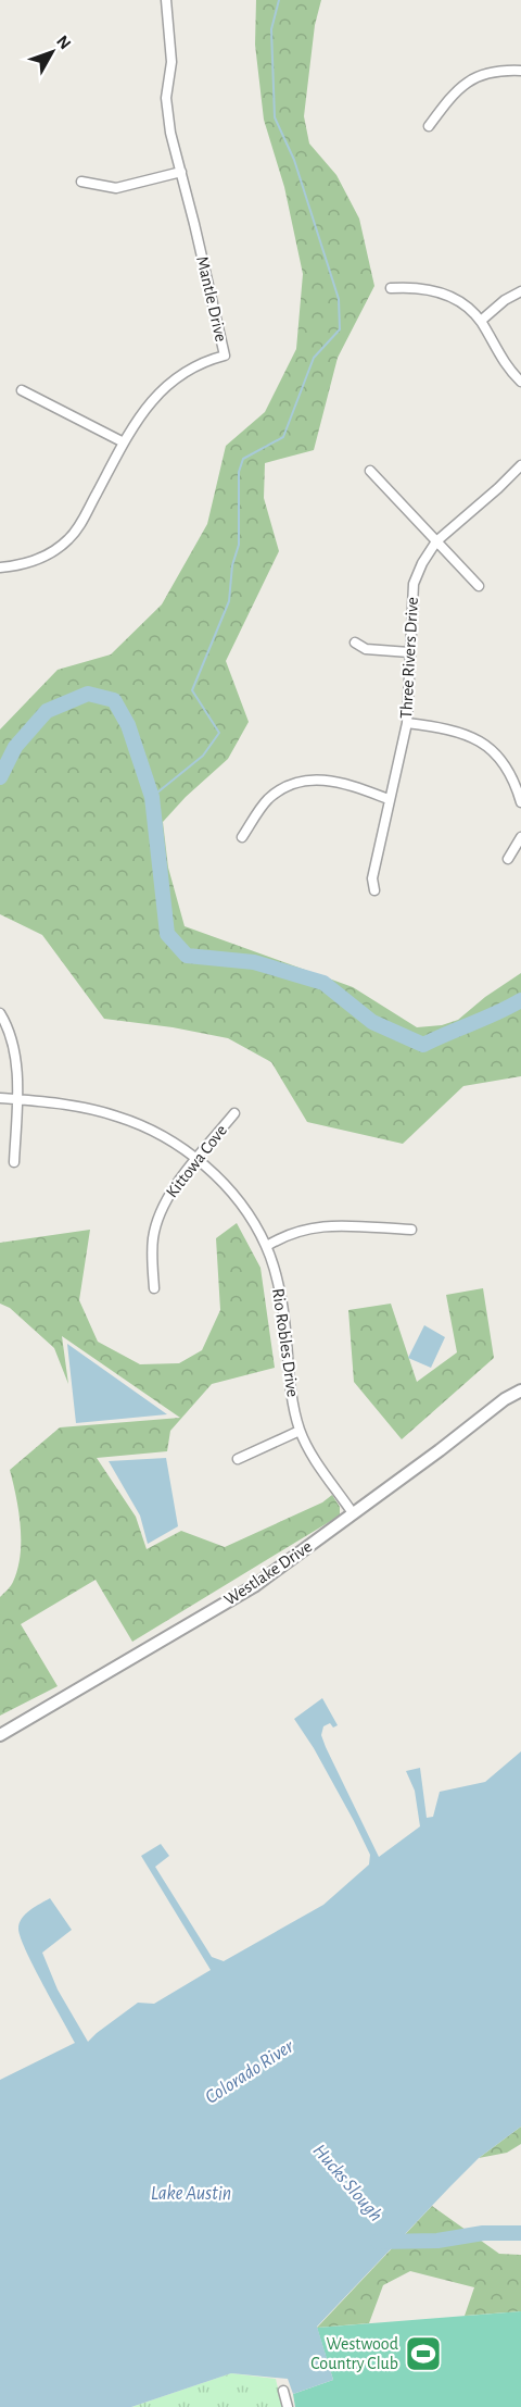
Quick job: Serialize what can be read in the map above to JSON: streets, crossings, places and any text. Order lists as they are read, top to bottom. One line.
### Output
{"streets":{"street":["Mantle Drive","Three Rivers Drive","Kittowa Cove","Rio Robles Drive","Westlake Drive"]},"crossings":[["Kittowa Cove","Rio Robles Drive"],["Rio Robles Drive","Westlake Drive"]],"water":["Colorado River","Hucks Slough","Lake Austin"],"places":{"sports":["Westwood Country Club"]},"north":"top right"}
